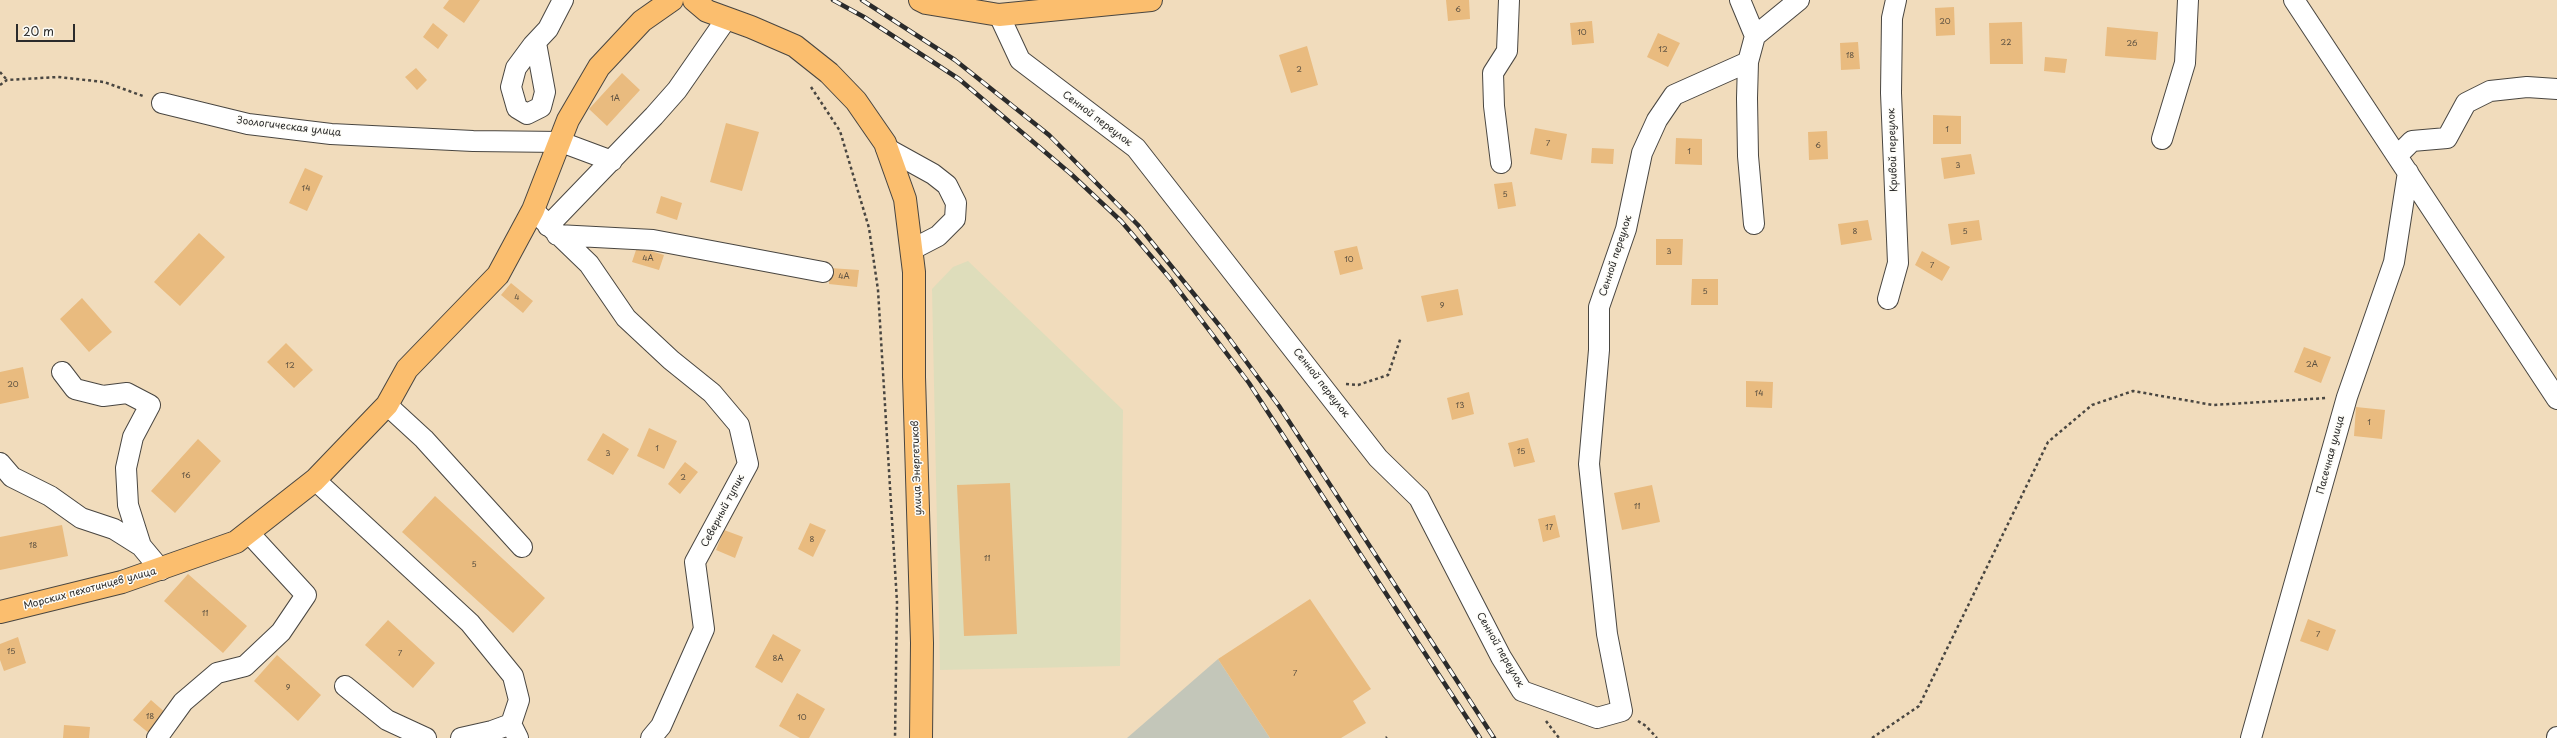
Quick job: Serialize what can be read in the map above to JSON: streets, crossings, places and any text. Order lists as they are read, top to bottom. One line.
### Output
{"streets":{"main road":["улица Энергетиков","Морских пехотинцев улица"],"street":["Сенной переулок","Зоологическая улица","Кривой переулок","Пасечная улица","Северный тупик"]},"crossings":[["Зоологическая улица","Морских пехотинцев улица"],["Северный тупик","Морских пехотинцев улица"]],"house_numbers":["6","20","10","22","26","12","18","2","1А","1","7","6","1","3","14","5","8","5","3","4А","10","7","4А","5","4","9","2А","12","20","14","13","1","1","15","3","16","2","11","17","8","18","11","5","11","7","15","7","8А","7","9","18","10"],"scale_bar":"20 m"}
